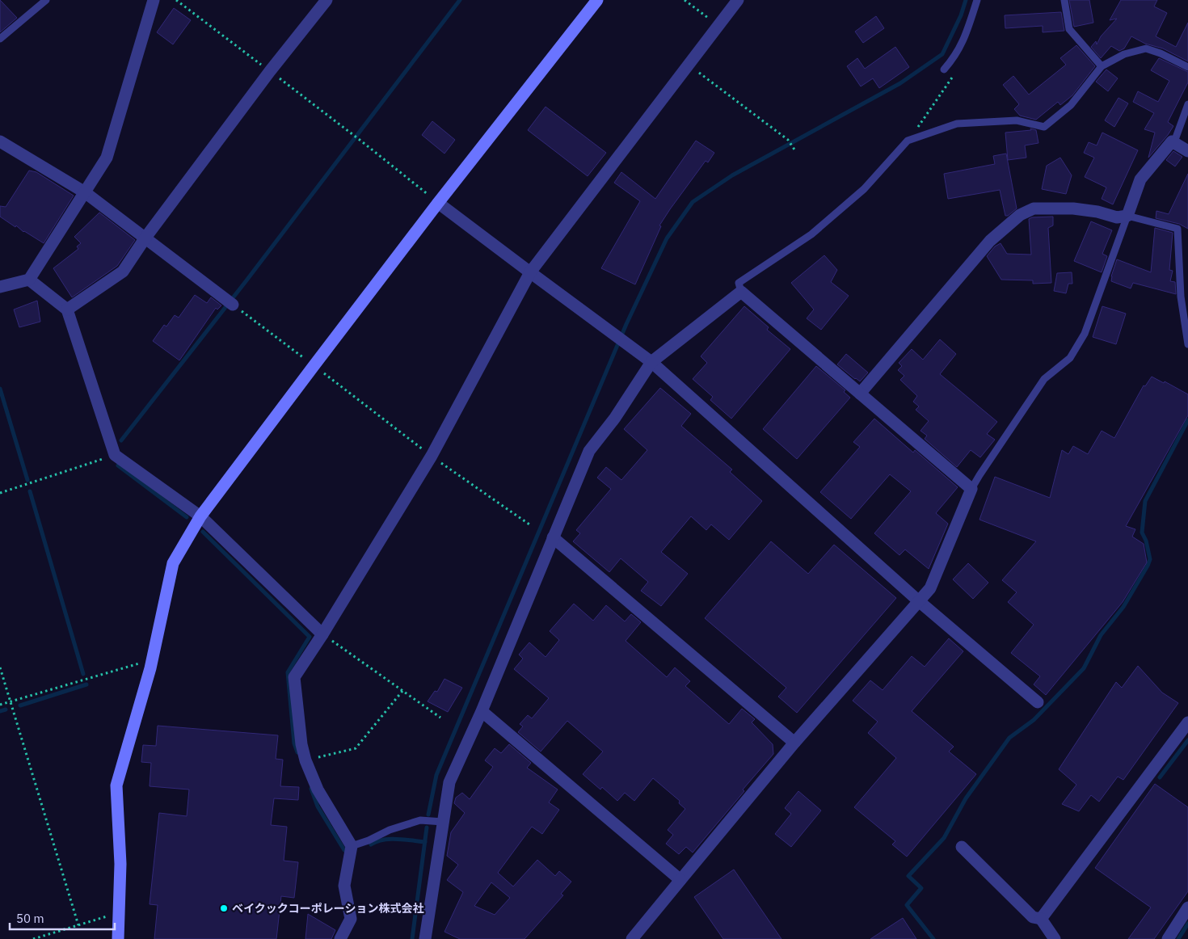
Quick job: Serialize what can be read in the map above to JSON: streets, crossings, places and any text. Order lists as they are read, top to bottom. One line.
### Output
{"places":["ベイクックコーポレーション株式会社"],"scale_bar":"50 m"}
